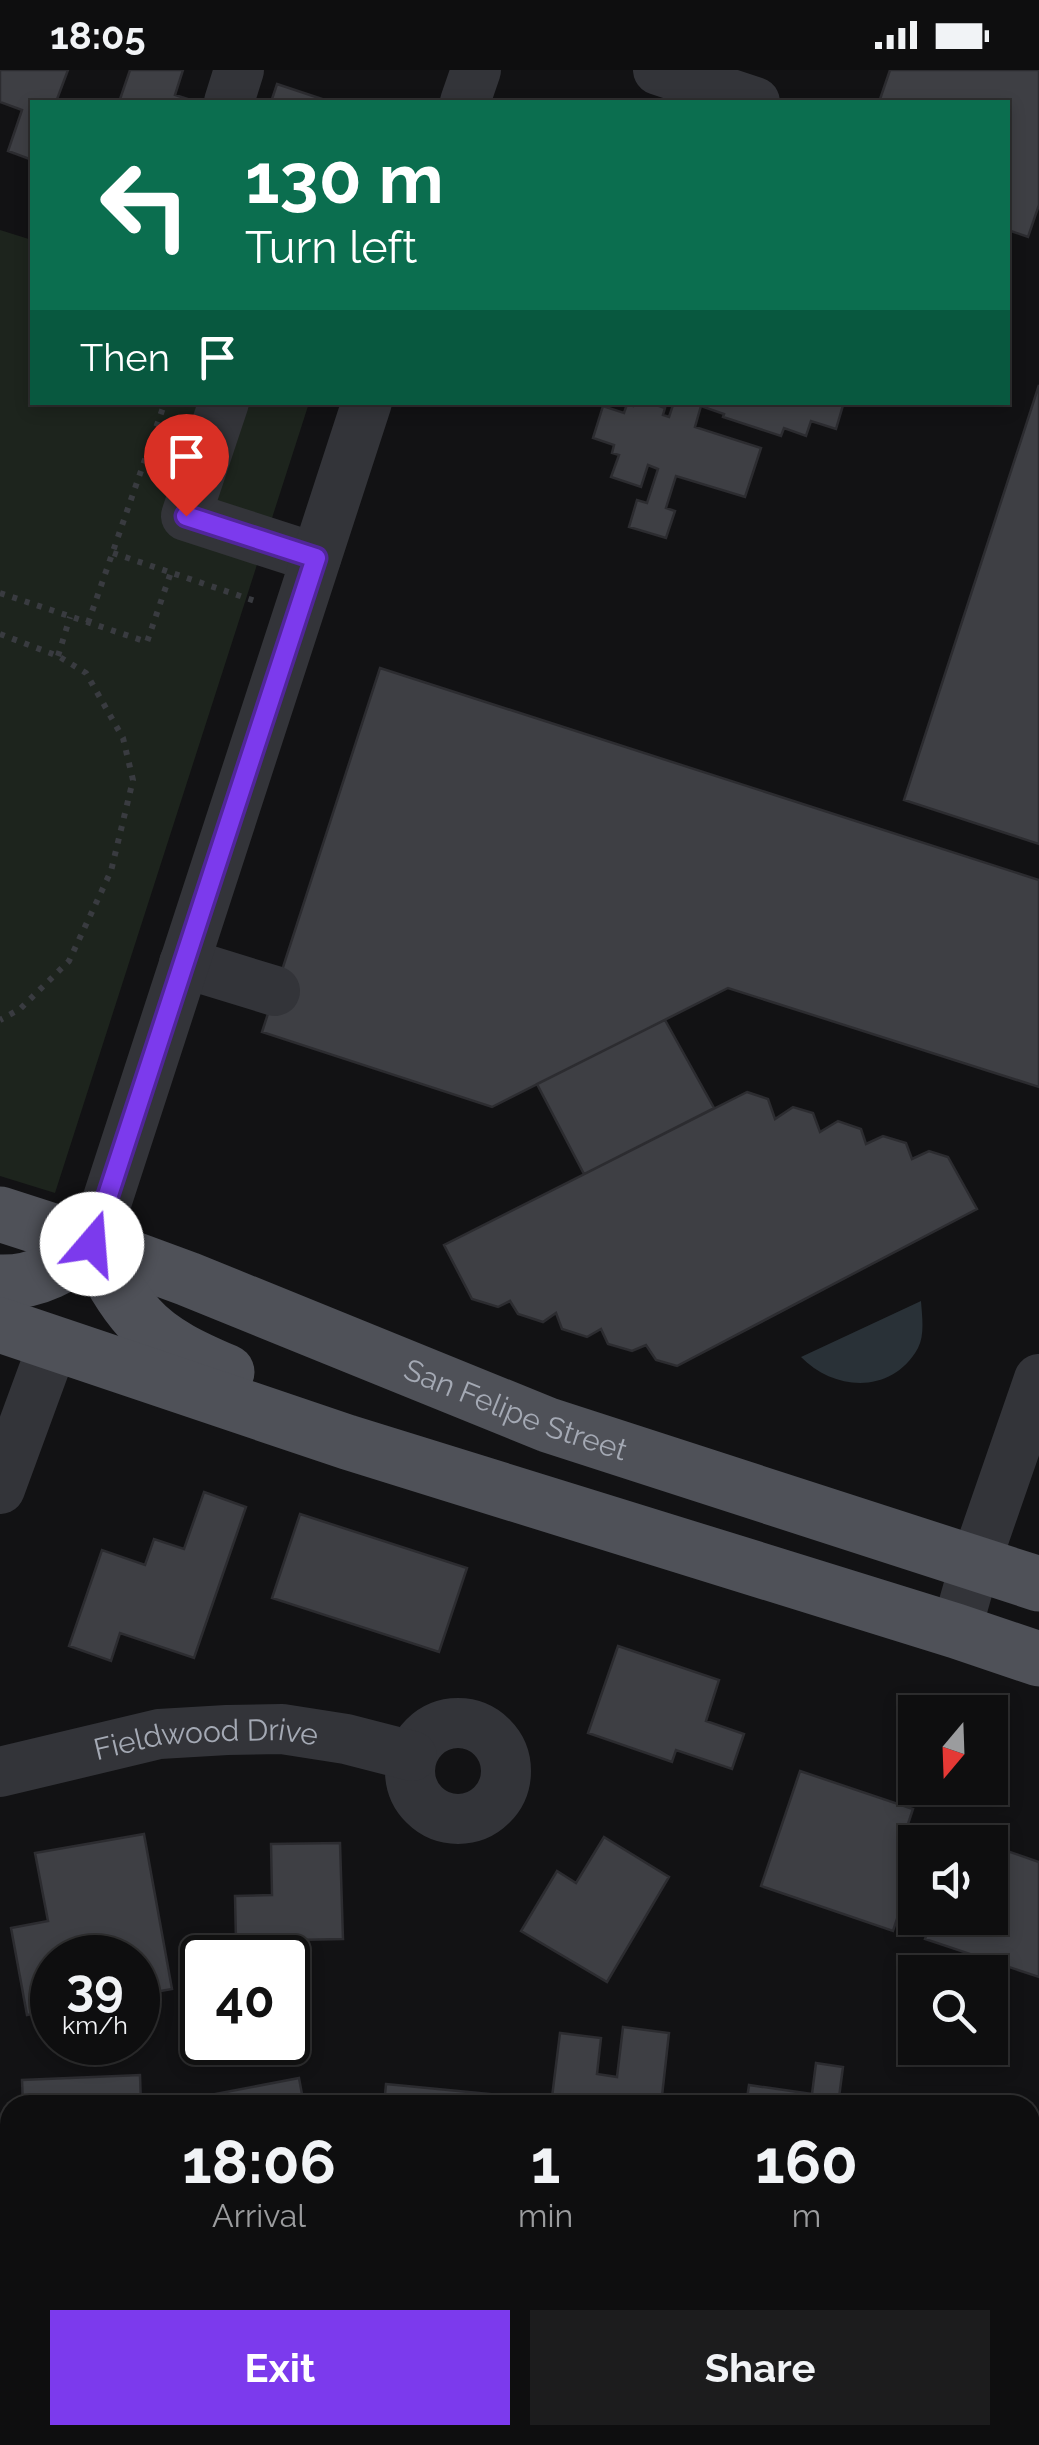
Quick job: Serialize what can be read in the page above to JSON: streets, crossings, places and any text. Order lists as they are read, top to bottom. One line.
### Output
{"streets":{"main road":["San Felipe Street"],"street":["Fieldwood Drive"]},"north":"bottom","page":{"status":"18:05","turn":["130 m","Turn left"],"then":"Then","speed":"39 km/h","limit":"40","eta":["18:06","Arrival","1","min","160","m"],"buttons":["Exit","Share"]}}
